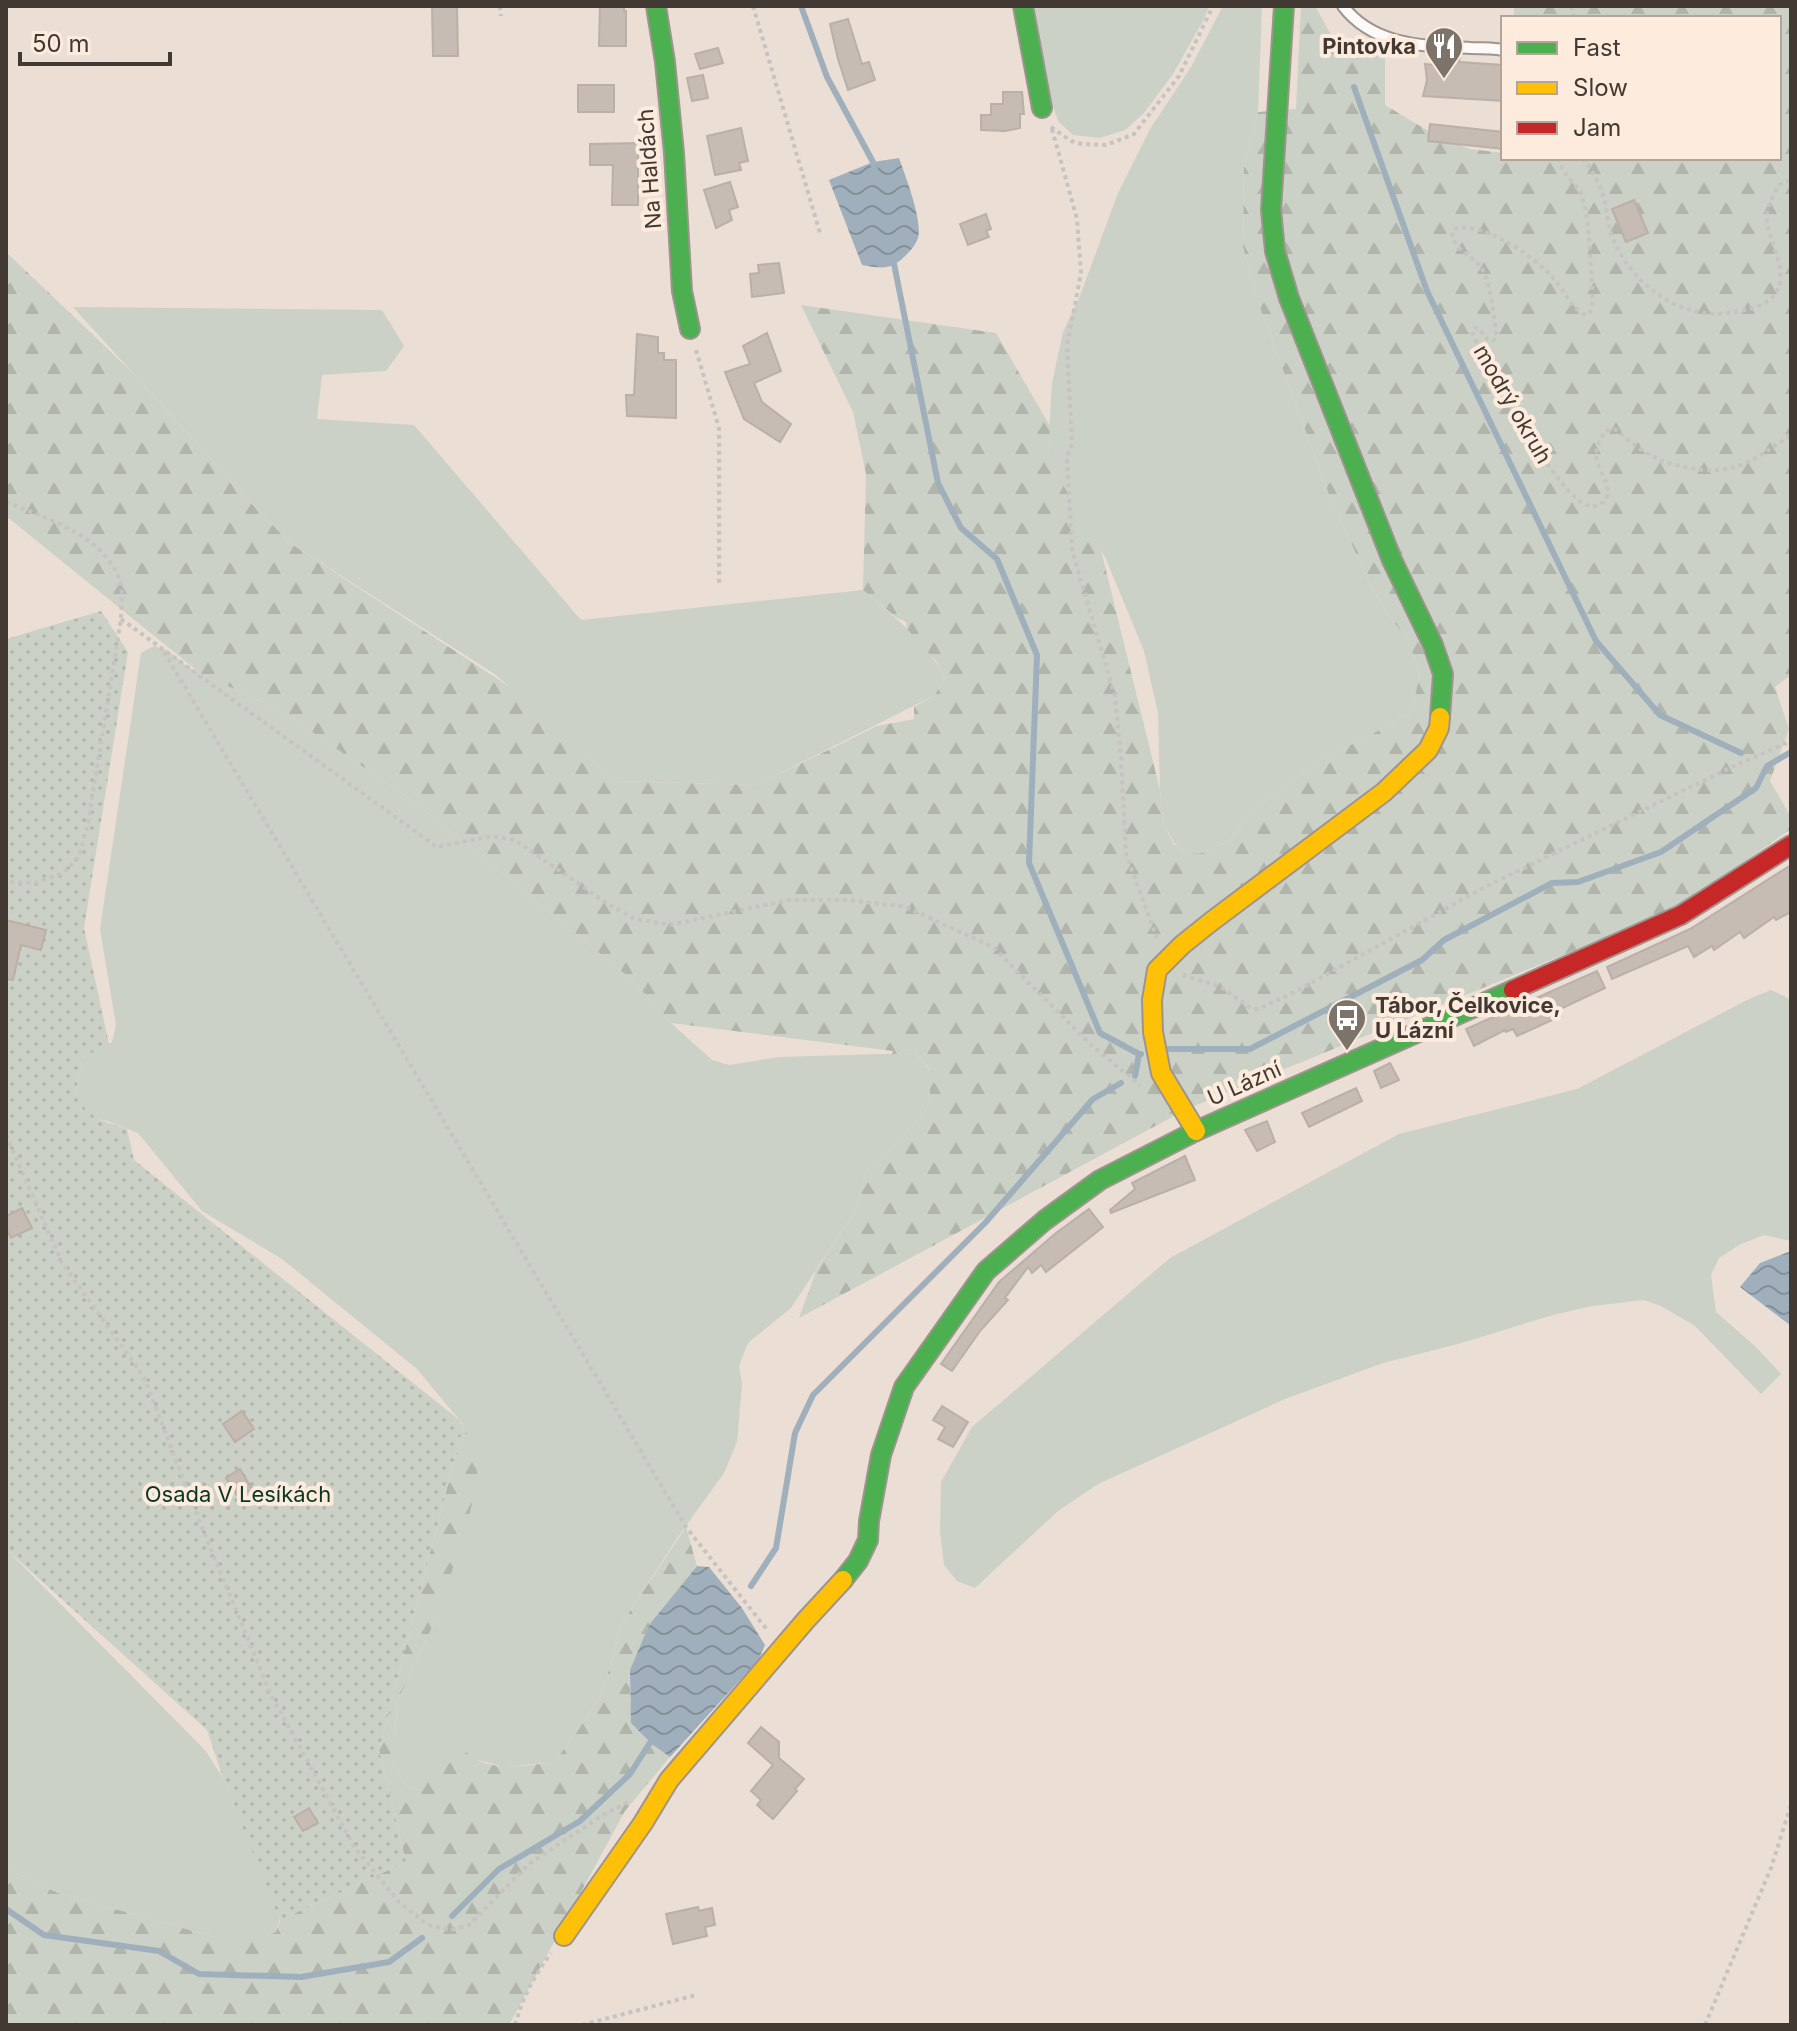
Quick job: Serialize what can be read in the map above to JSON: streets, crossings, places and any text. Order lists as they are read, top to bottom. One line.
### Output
{"streets":{"street":["Na Haldách","U Lázní"],"path":["modrý okruh"]},"parks":["Osada V Lesíkách"],"places":{"restaurant":["Pintovka"],"bus stop":["Tábor, Čelkovice, U Lázní"]},"legend":["Fast","Slow","Jam"],"scale_bar":"50 m"}
